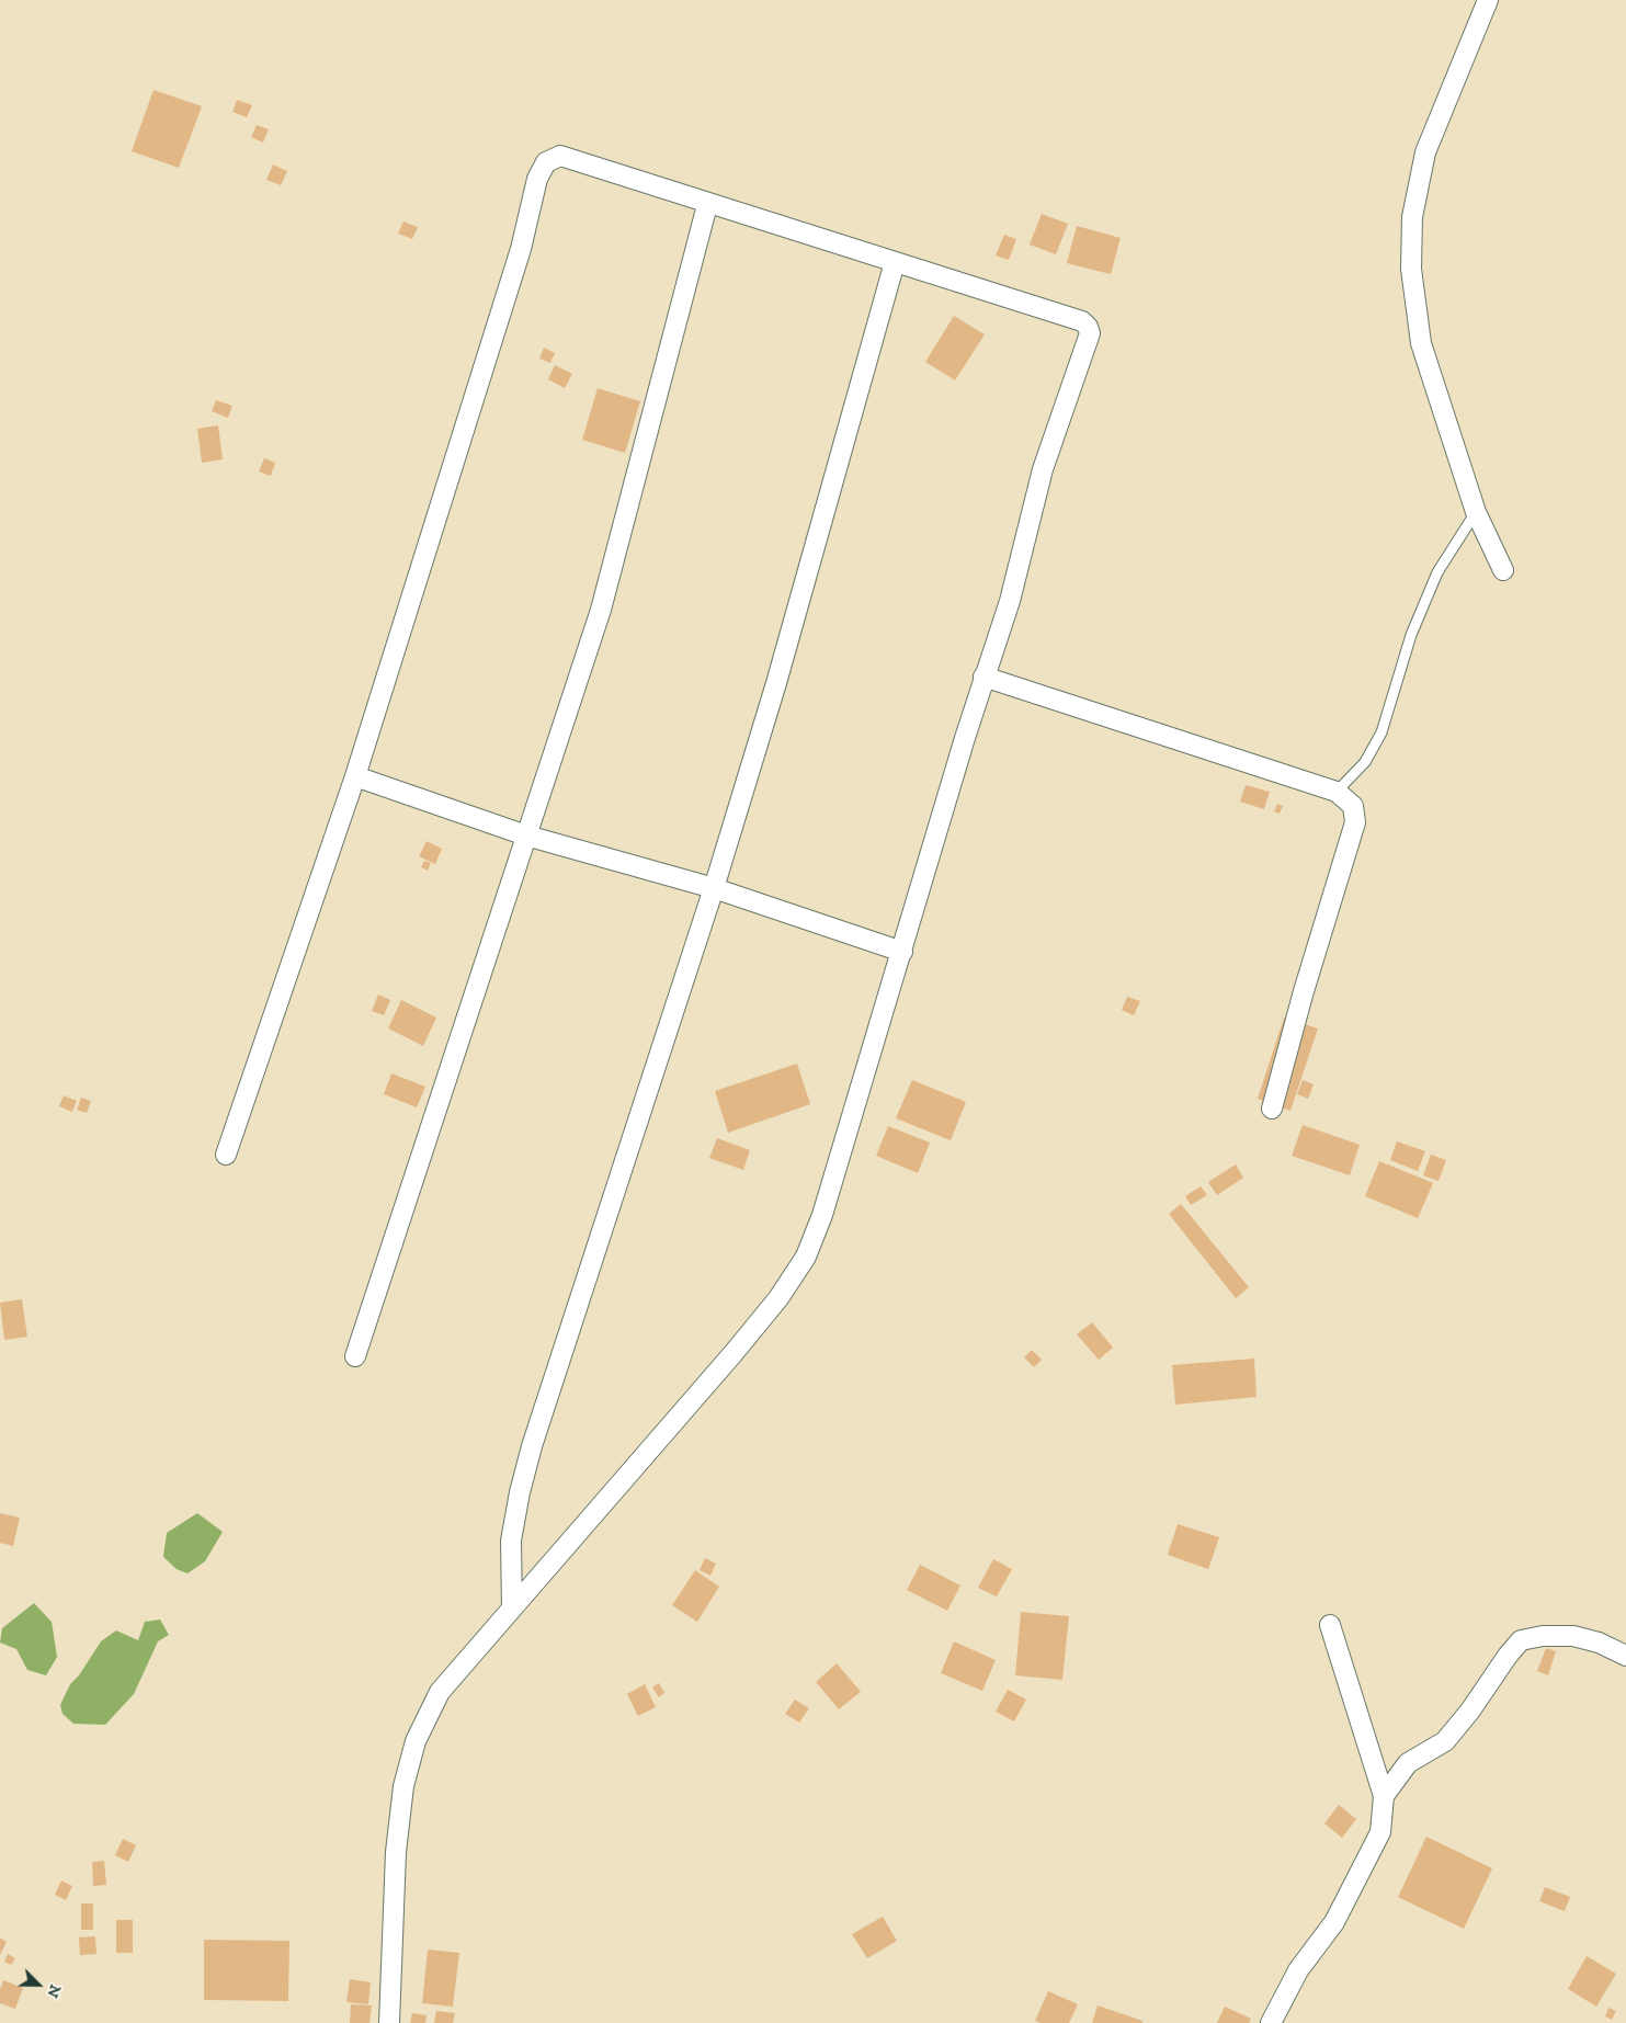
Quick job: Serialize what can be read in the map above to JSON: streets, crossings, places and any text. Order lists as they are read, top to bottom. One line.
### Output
{"north":"bottom right"}
